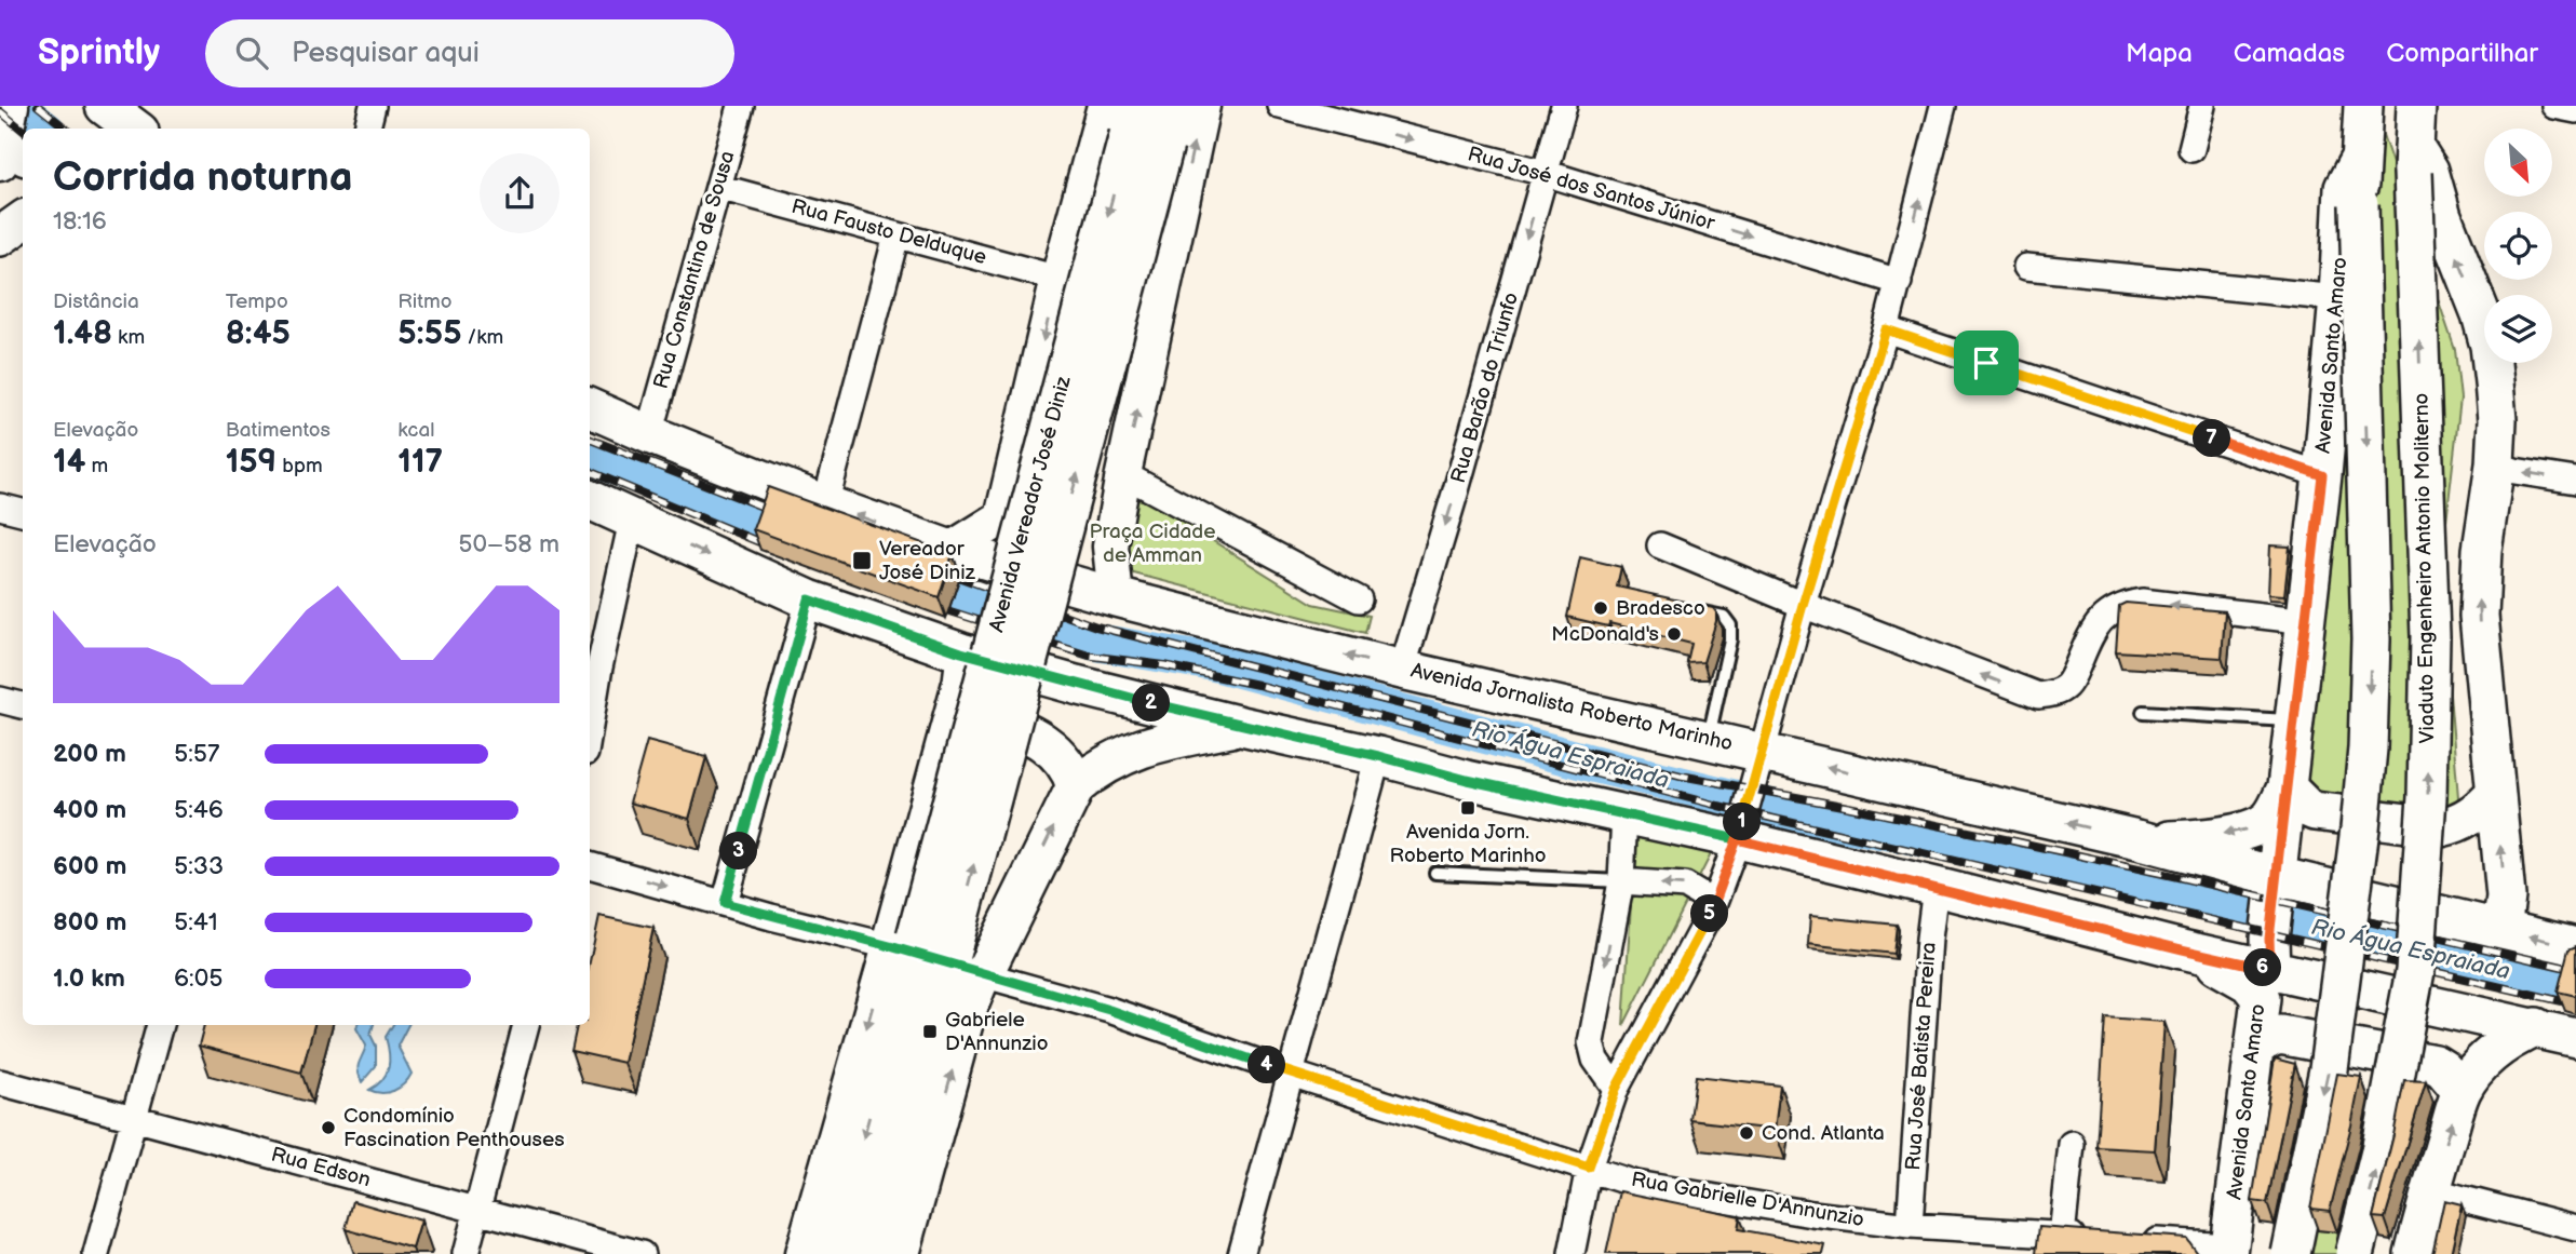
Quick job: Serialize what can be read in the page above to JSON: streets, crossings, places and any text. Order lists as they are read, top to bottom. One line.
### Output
{"streets":{"main road":["Avenida Santo Amaro","Avenida Vereador José Diniz","Viaduto Engenheiro Antonio Moliterno","Avenida Jornalista Roberto Marinho"],"street":["Rua José dos Santos Júnior","Rua Fausto Delduque","Rua Constantino de Sousa","Rua Barão do Triunfo","Rua José Batista Pereira","Rua Edson","Rua Gabrielle D'Annunzio"]},"crossings":[["Rua José dos Santos Júnior","Rua Barão do Triunfo"],["Rua Fausto Delduque","Rua Constantino de Sousa"],["Rua Fausto Delduque","Avenida Vereador José Diniz"],["Rua Constantino de Sousa","Avenida Jornalista Roberto Marinho"],["Avenida Santo Amaro","Avenida Jornalista Roberto Marinho"],["Rua Barão do Triunfo","Avenida Jornalista Roberto Marinho"],["Avenida Vereador José Diniz","Avenida Jornalista Roberto Marinho"],["Avenida Vereador José Diniz","Rua Gabrielle D'Annunzio"],["Rua José Batista Pereira","Rua Gabrielle D'Annunzio"]],"one_way":["Rua José dos Santos Júnior","Rua Barão do Triunfo"],"water":["Rio Água Espraiada"],"parks":["Praça Cidade de Amman"],"places":{"transit":["Vereador José Diniz","Avenida Jorn. Roberto Marinho","Gabriele D'Annunzio"],"other":["Bradesco","McDonald's","Condomínio Fascination Penthouses","Cond. Atlanta"]},"north":"bottom right","page":{"header":"Sprintly","search":"Pesquisar aqui","nav":["Mapa","Camadas","Compartilhar"],"heading":["Corrida noturna","18:16"],"stats":[["Distância","1.48 km"],["Tempo","8:45"],["Ritmo","5:55 /km"],["Elevação","14 m"],["Batimentos","159 bpm"],["kcal","117"]],"pins":["7","2","1","3","5","6","4"],"chart":["Elevação","50–58 m"],"list":[{"name":"200 m","note":"5:57"},{"name":"400 m","note":"5:46"},{"name":"600 m","note":"5:33"},{"name":"800 m","note":"5:41"},{"name":"1.0 km","note":"6:05"}]}}
